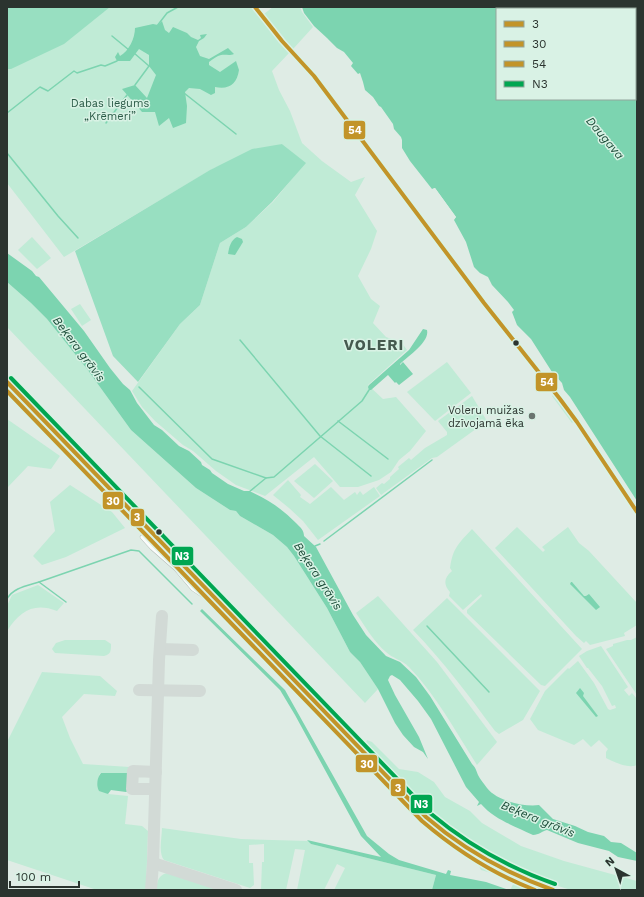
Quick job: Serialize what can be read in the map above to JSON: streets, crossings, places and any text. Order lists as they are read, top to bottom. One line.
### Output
{"districts":["VOLERI"],"water":["Daugava","Beķera grāvis"],"parks":["Dabas liegums „Krēmeri”"],"places":["Voleru muižas dzīvojamā ēka"],"lines":["transit line 54","transit line N3","transit line 3","transit line 30"],"legend":["3","30","54","N3"],"scale_bar":"100 m","north":"top left"}
